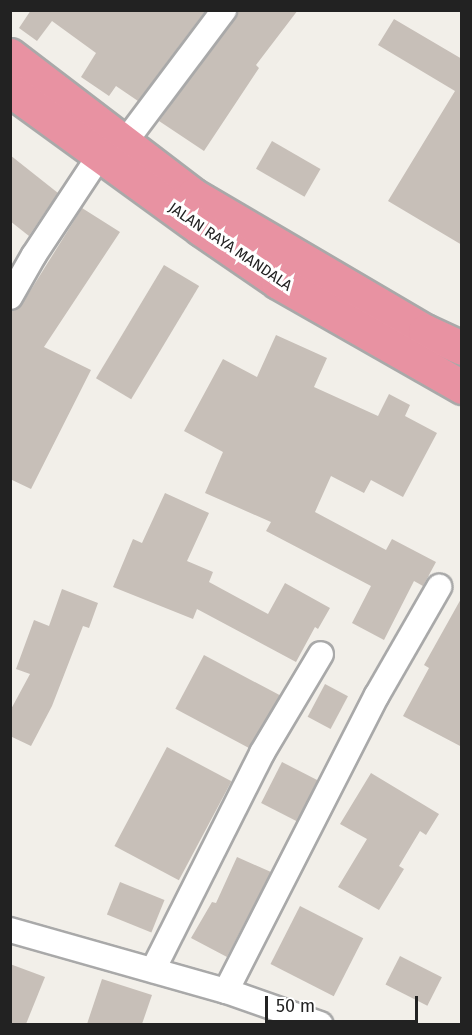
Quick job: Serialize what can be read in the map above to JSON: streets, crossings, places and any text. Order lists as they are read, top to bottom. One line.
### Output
{"streets":{"highway":["JALAN RAYA MANDALA"]},"scale_bar":"50 m"}
